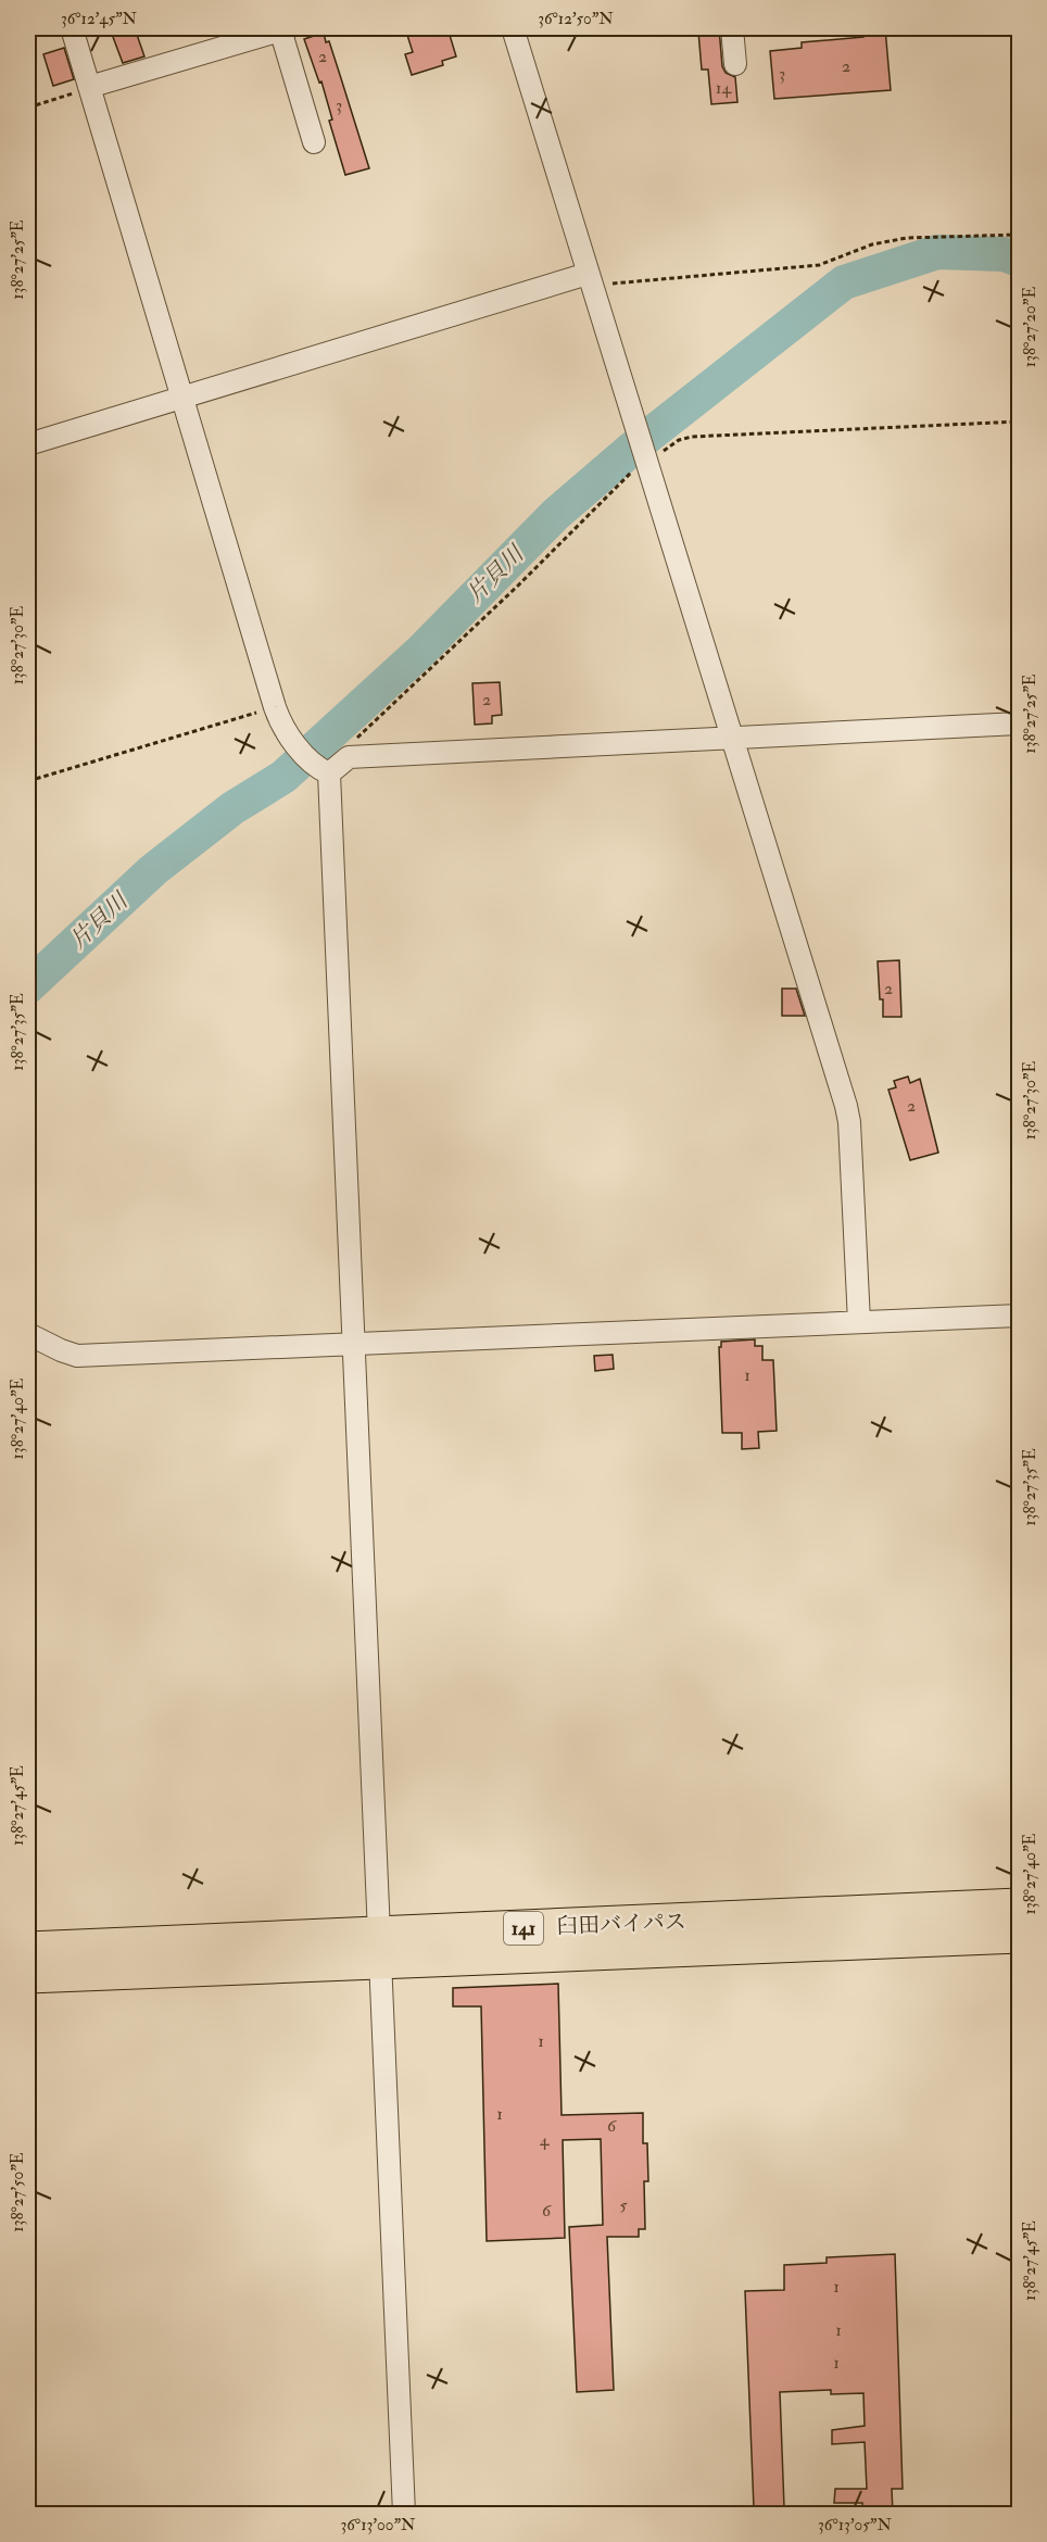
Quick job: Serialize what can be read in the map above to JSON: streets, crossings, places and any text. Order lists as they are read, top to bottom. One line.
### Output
{"streets":{"highway":["臼田バイパス","141"]},"water":["片貝川"],"house_numbers":["2","2","3","14","3","2","2","2","1","1","1","6","4","5","6","1","1","1"],"coordinates":["36°12'45\"N","36°12'50\"N","138°27'25\"E","138°27'20\"E","138°27'30\"E","138°27'35\"E","138°27'40\"E","138°27'45\"E","138°27'50\"E","36°13'00\"N","36°13'05\"N"]}
